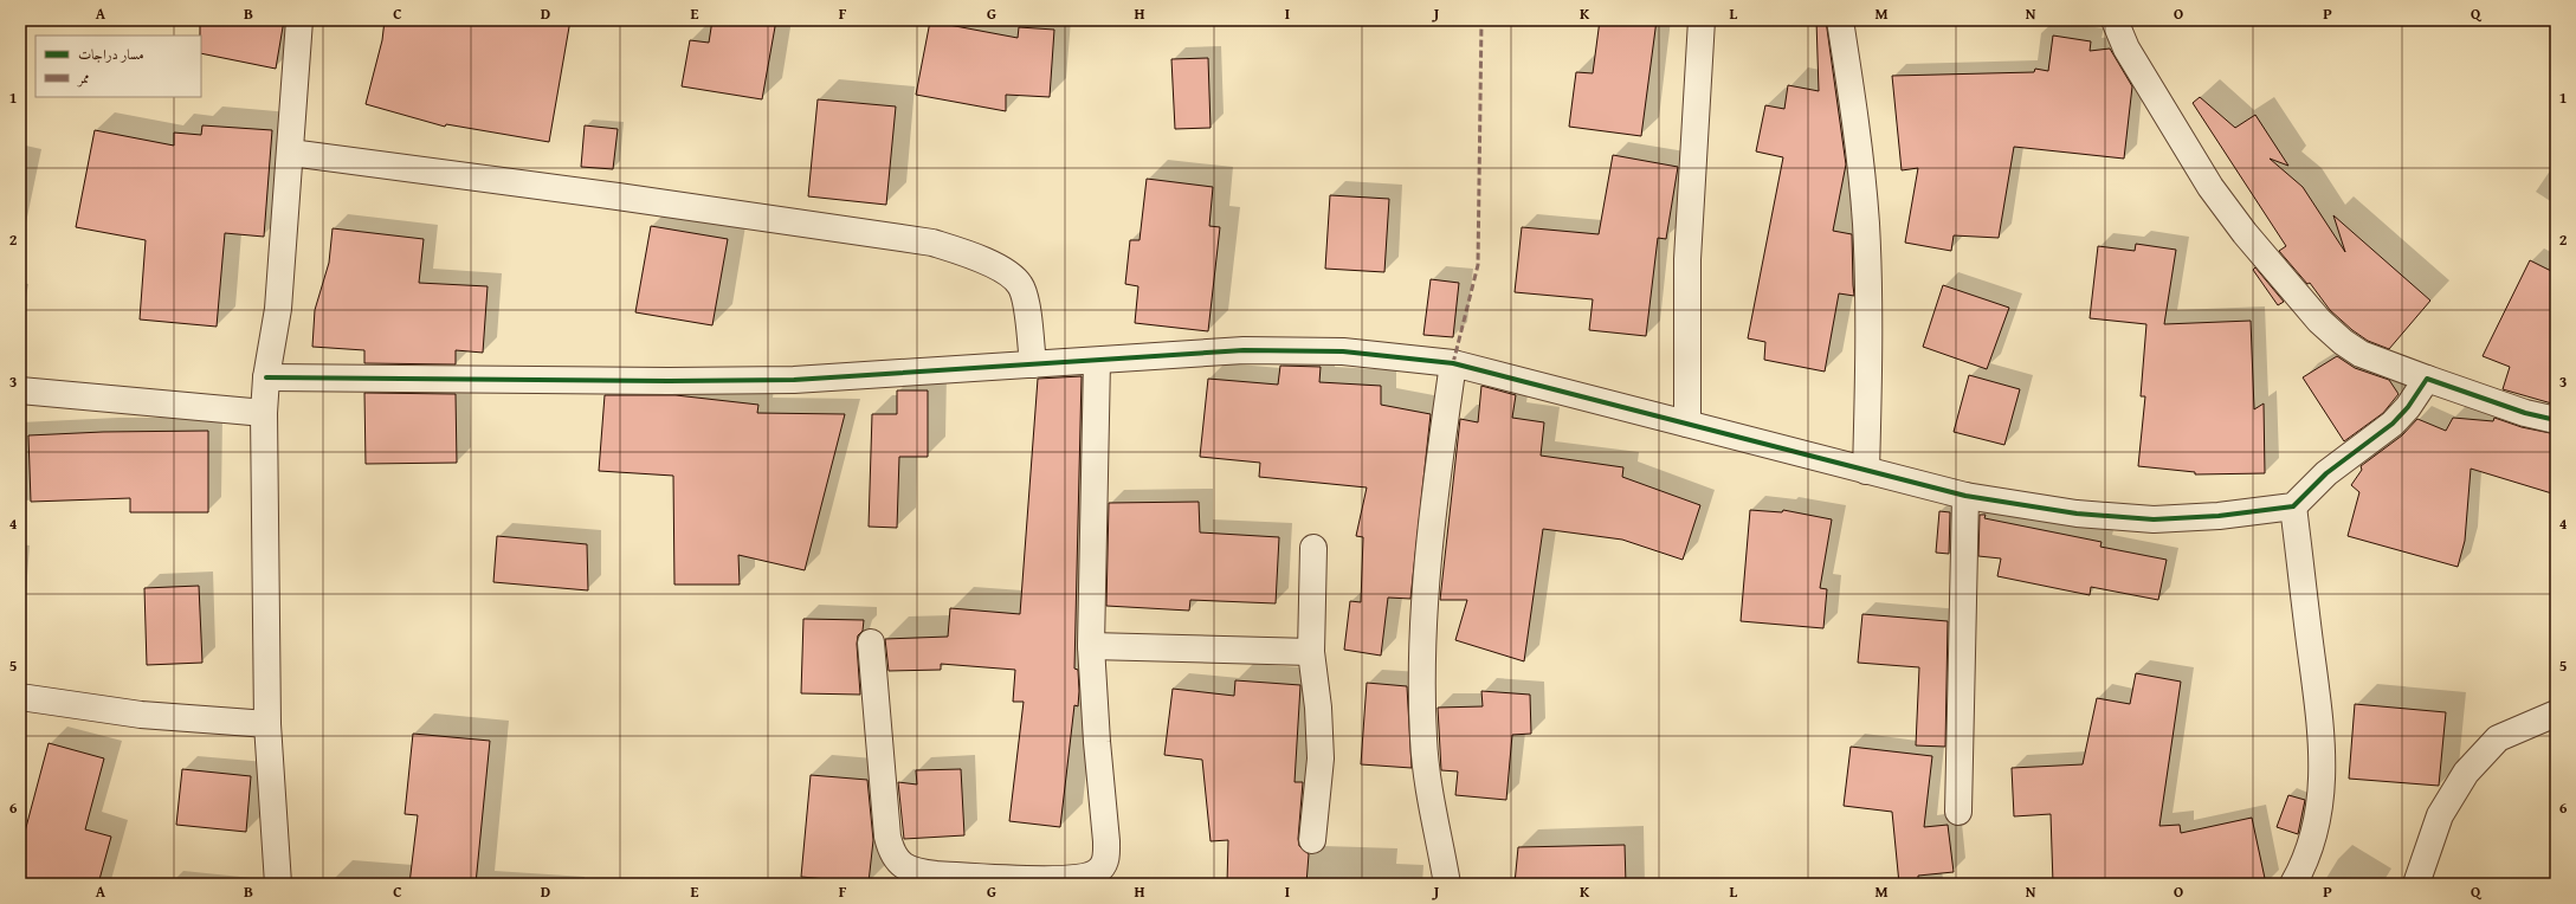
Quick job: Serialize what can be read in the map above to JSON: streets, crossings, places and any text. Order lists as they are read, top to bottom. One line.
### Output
{"legend":["مسار دراجات","ممر"],"grid":{"columns":["A","B","C","D","E","F","G","H","I","J","K","L","M","N","O","P","Q"],"rows":["1","2","3","4","5","6"]}}
